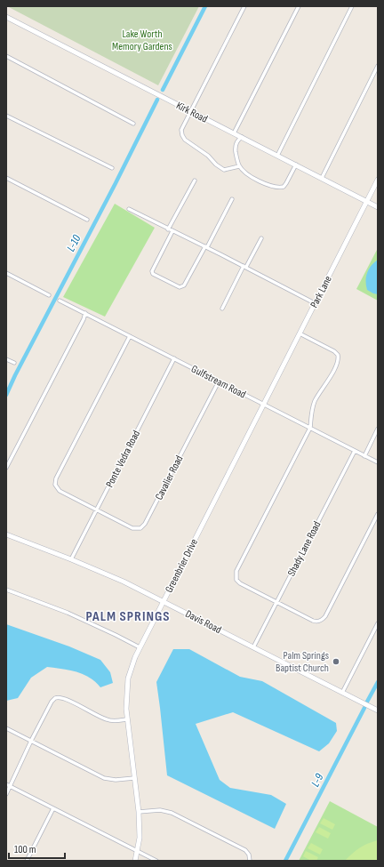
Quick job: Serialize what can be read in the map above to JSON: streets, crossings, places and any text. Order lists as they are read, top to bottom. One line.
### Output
{"streets":{"street":["Kirk Road","Park Lane","Gulfstream Road","Ponte Vedra Road","Cavalier Road","Shady Lane Road","Greenbrier Drive","Davis Road"]},"crossings":[["Kirk Road","Park Lane"],["Park Lane","Gulfstream Road"],["Park Lane","Greenbrier Drive"],["Gulfstream Road","Ponte Vedra Road"],["Gulfstream Road","Cavalier Road"],["Gulfstream Road","Shady Lane Road"],["Gulfstream Road","Greenbrier Drive"],["Ponte Vedra Road","Cavalier Road"],["Ponte Vedra Road","Davis Road"],["Shady Lane Road","Davis Road"],["Greenbrier Drive","Davis Road"]],"districts":["PALM SPRINGS"],"water":["L-10","L-9"],"parks":["Lake Worth Memory Gardens"],"places":["Palm Springs Baptist Church"],"scale_bar":"100 m"}
